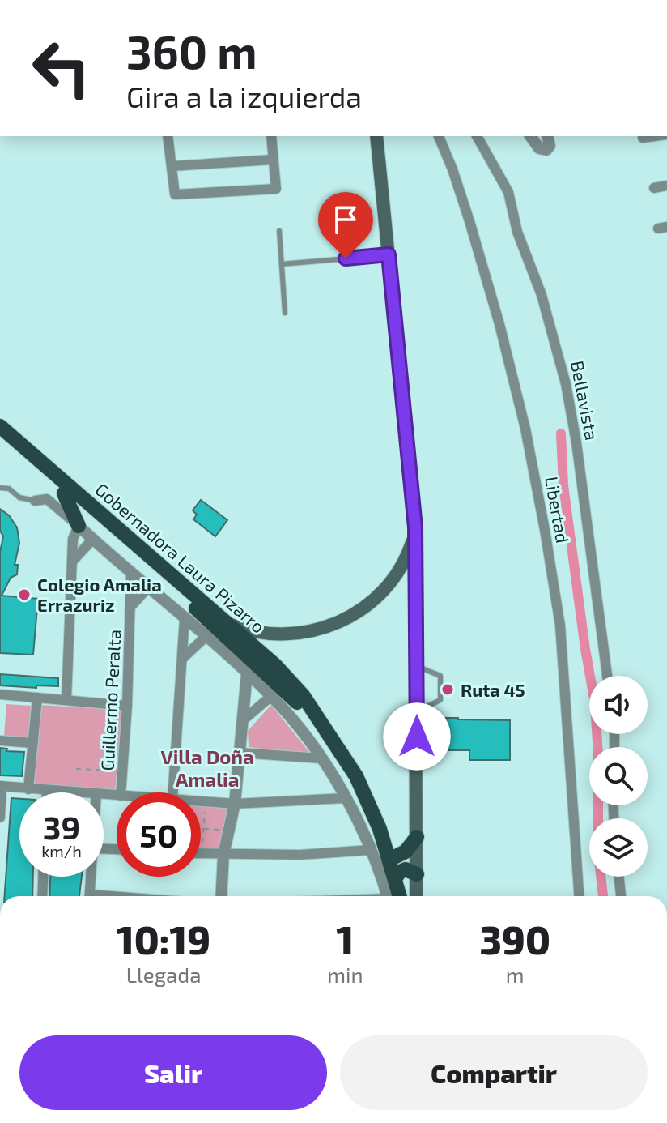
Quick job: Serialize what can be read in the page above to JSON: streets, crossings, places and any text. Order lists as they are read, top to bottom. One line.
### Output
{"streets":{"main road":["Gobernadora Laura Pizarro"],"street":["Bellavista","Libertad","Guillermo Peralta"]},"districts":["Villa Doña Amalia"],"places":["Colegio Amalia Errazuriz","Ruta 45"],"page":{"turn":["360 m","Gira a la izquierda"],"speed":"39 km/h","limit":"50","eta":["10:19","Llegada","1","min","390","m"],"buttons":["Salir","Compartir"]}}
